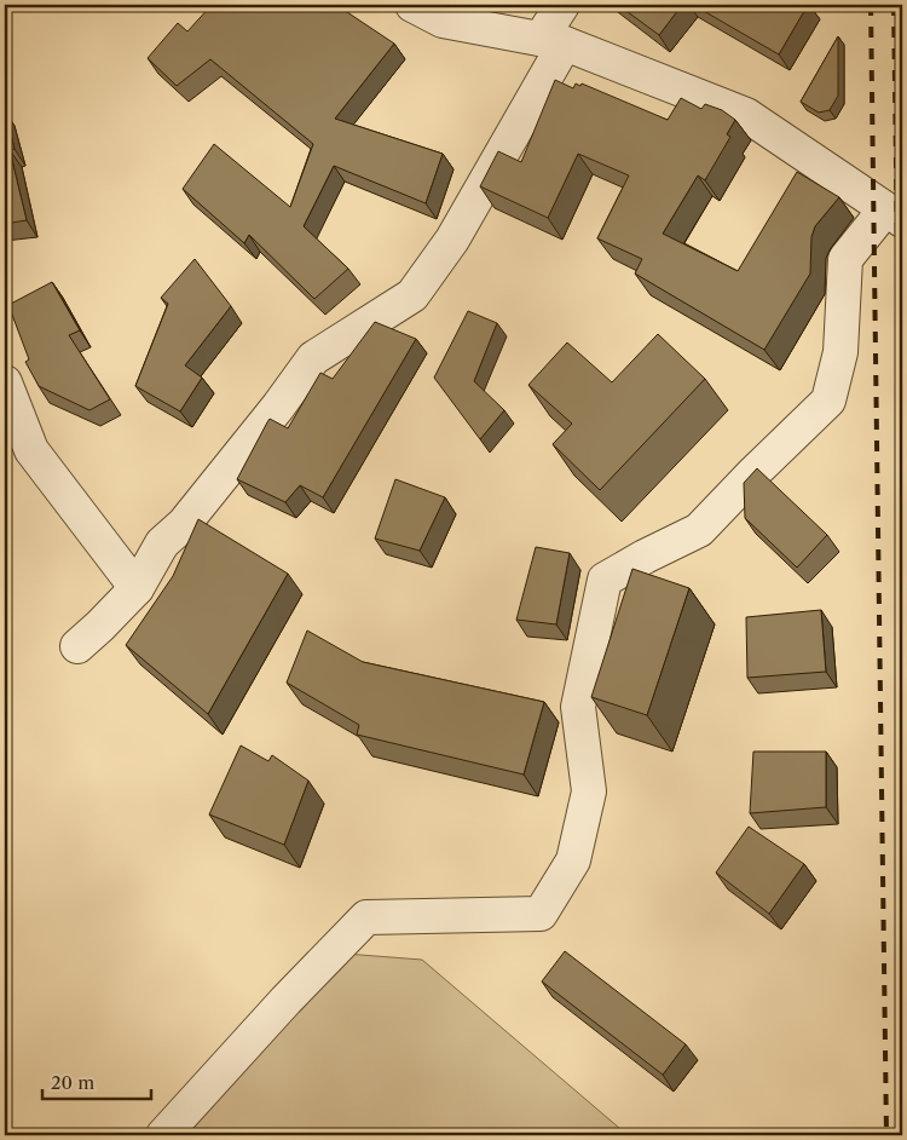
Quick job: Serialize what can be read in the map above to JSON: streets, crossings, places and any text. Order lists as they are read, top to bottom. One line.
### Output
{"scale_bar":"20 m"}
